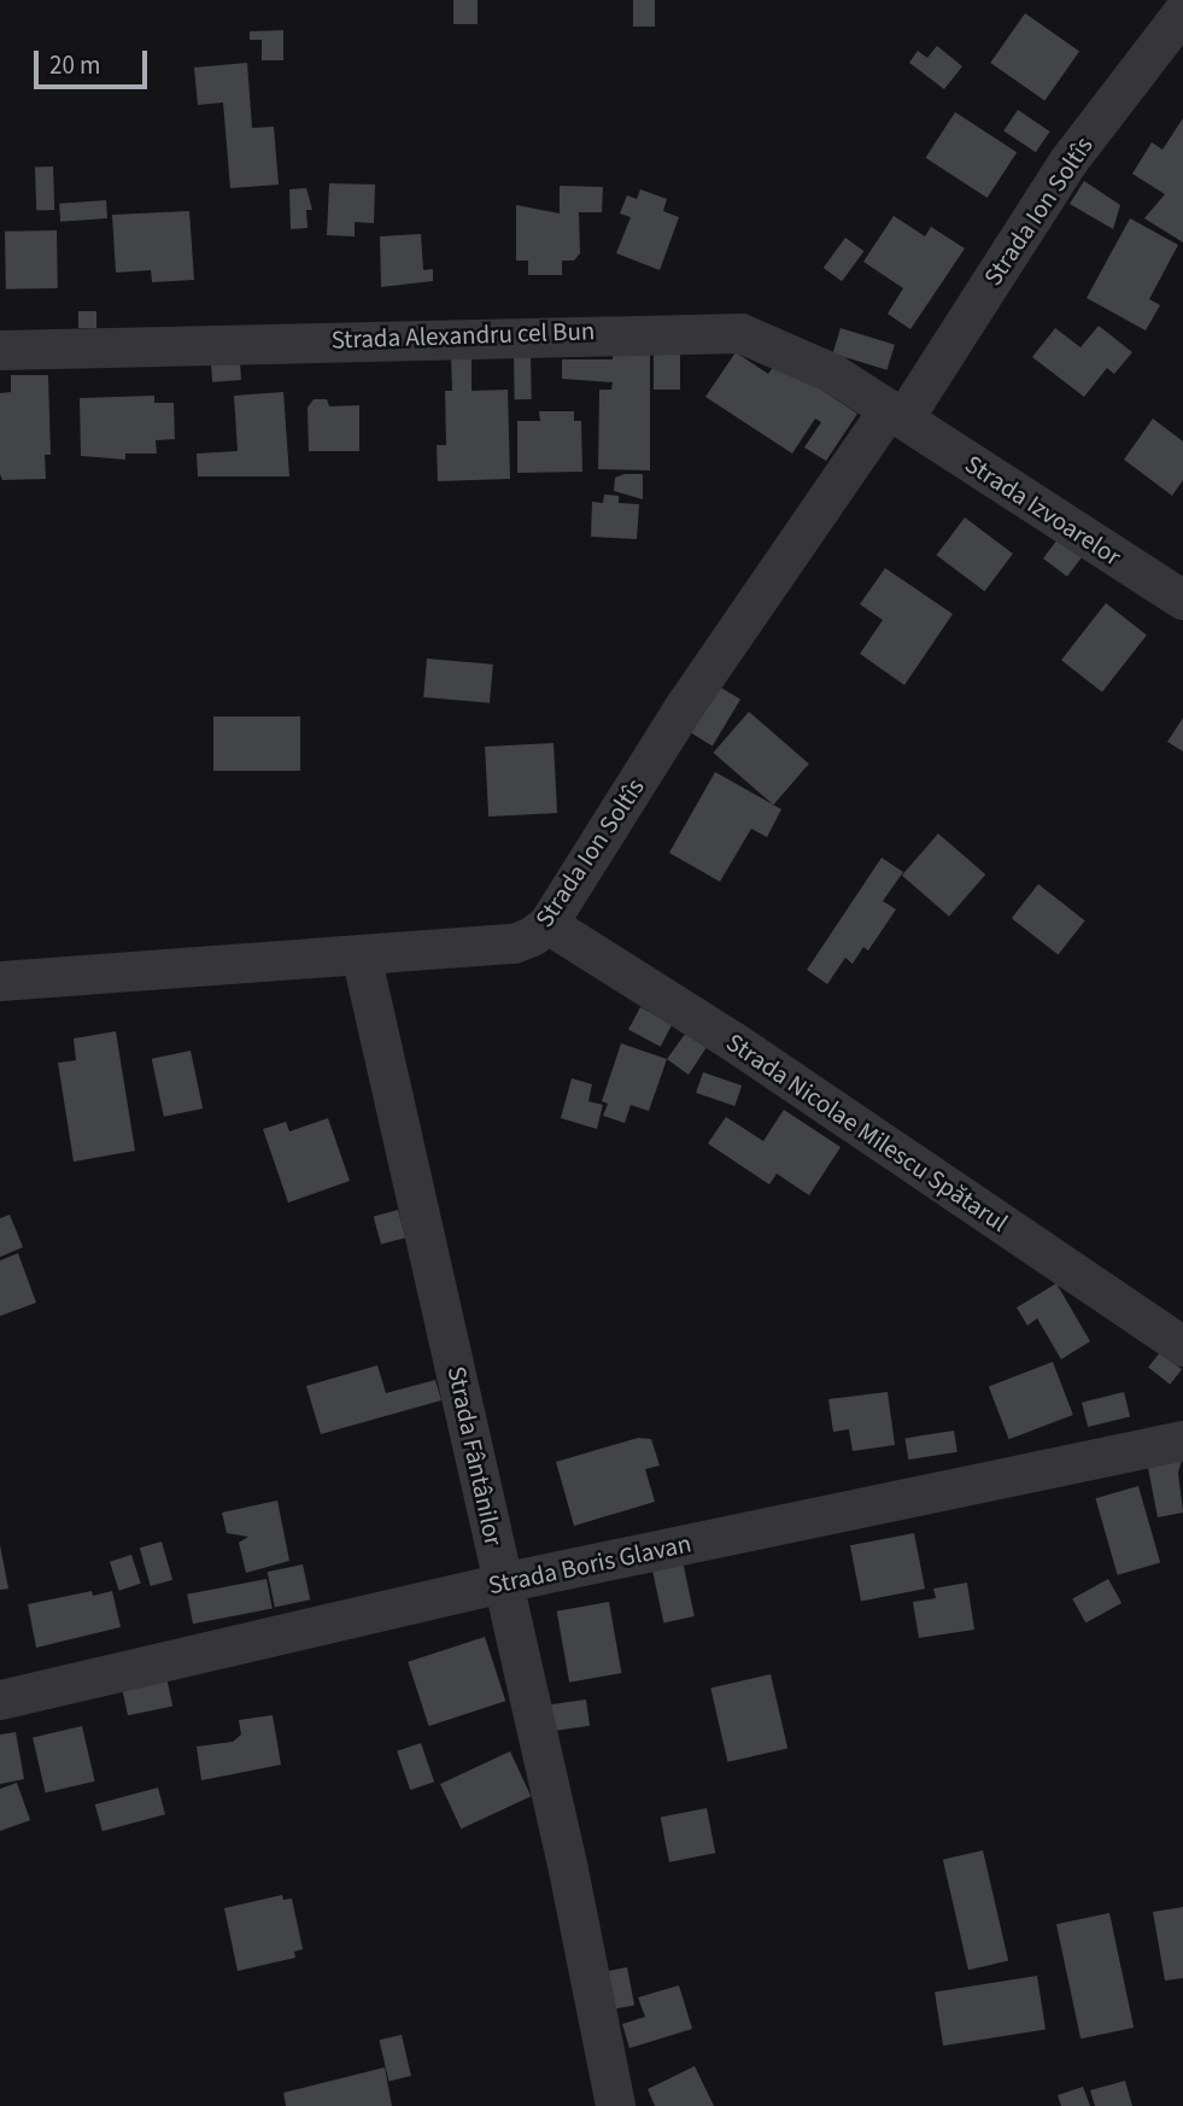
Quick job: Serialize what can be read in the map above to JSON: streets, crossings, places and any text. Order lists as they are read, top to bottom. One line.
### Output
{"streets":{"street":["Strada Ion Soltîs","Strada Alexandru cel Bun","Strada Izvoarelor","Strada Nicolae Milescu Spătarul","Strada Fântânilor","Strada Boris Glavan"]},"crossings":[["Strada Ion Soltîs","Strada Alexandru cel Bun"],["Strada Ion Soltîs","Strada Izvoarelor"],["Strada Ion Soltîs","Strada Nicolae Milescu Spătarul"],["Strada Ion Soltîs","Strada Fântânilor"],["Strada Alexandru cel Bun","Strada Izvoarelor"],["Strada Fântânilor","Strada Boris Glavan"]],"scale_bar":"20 m"}
